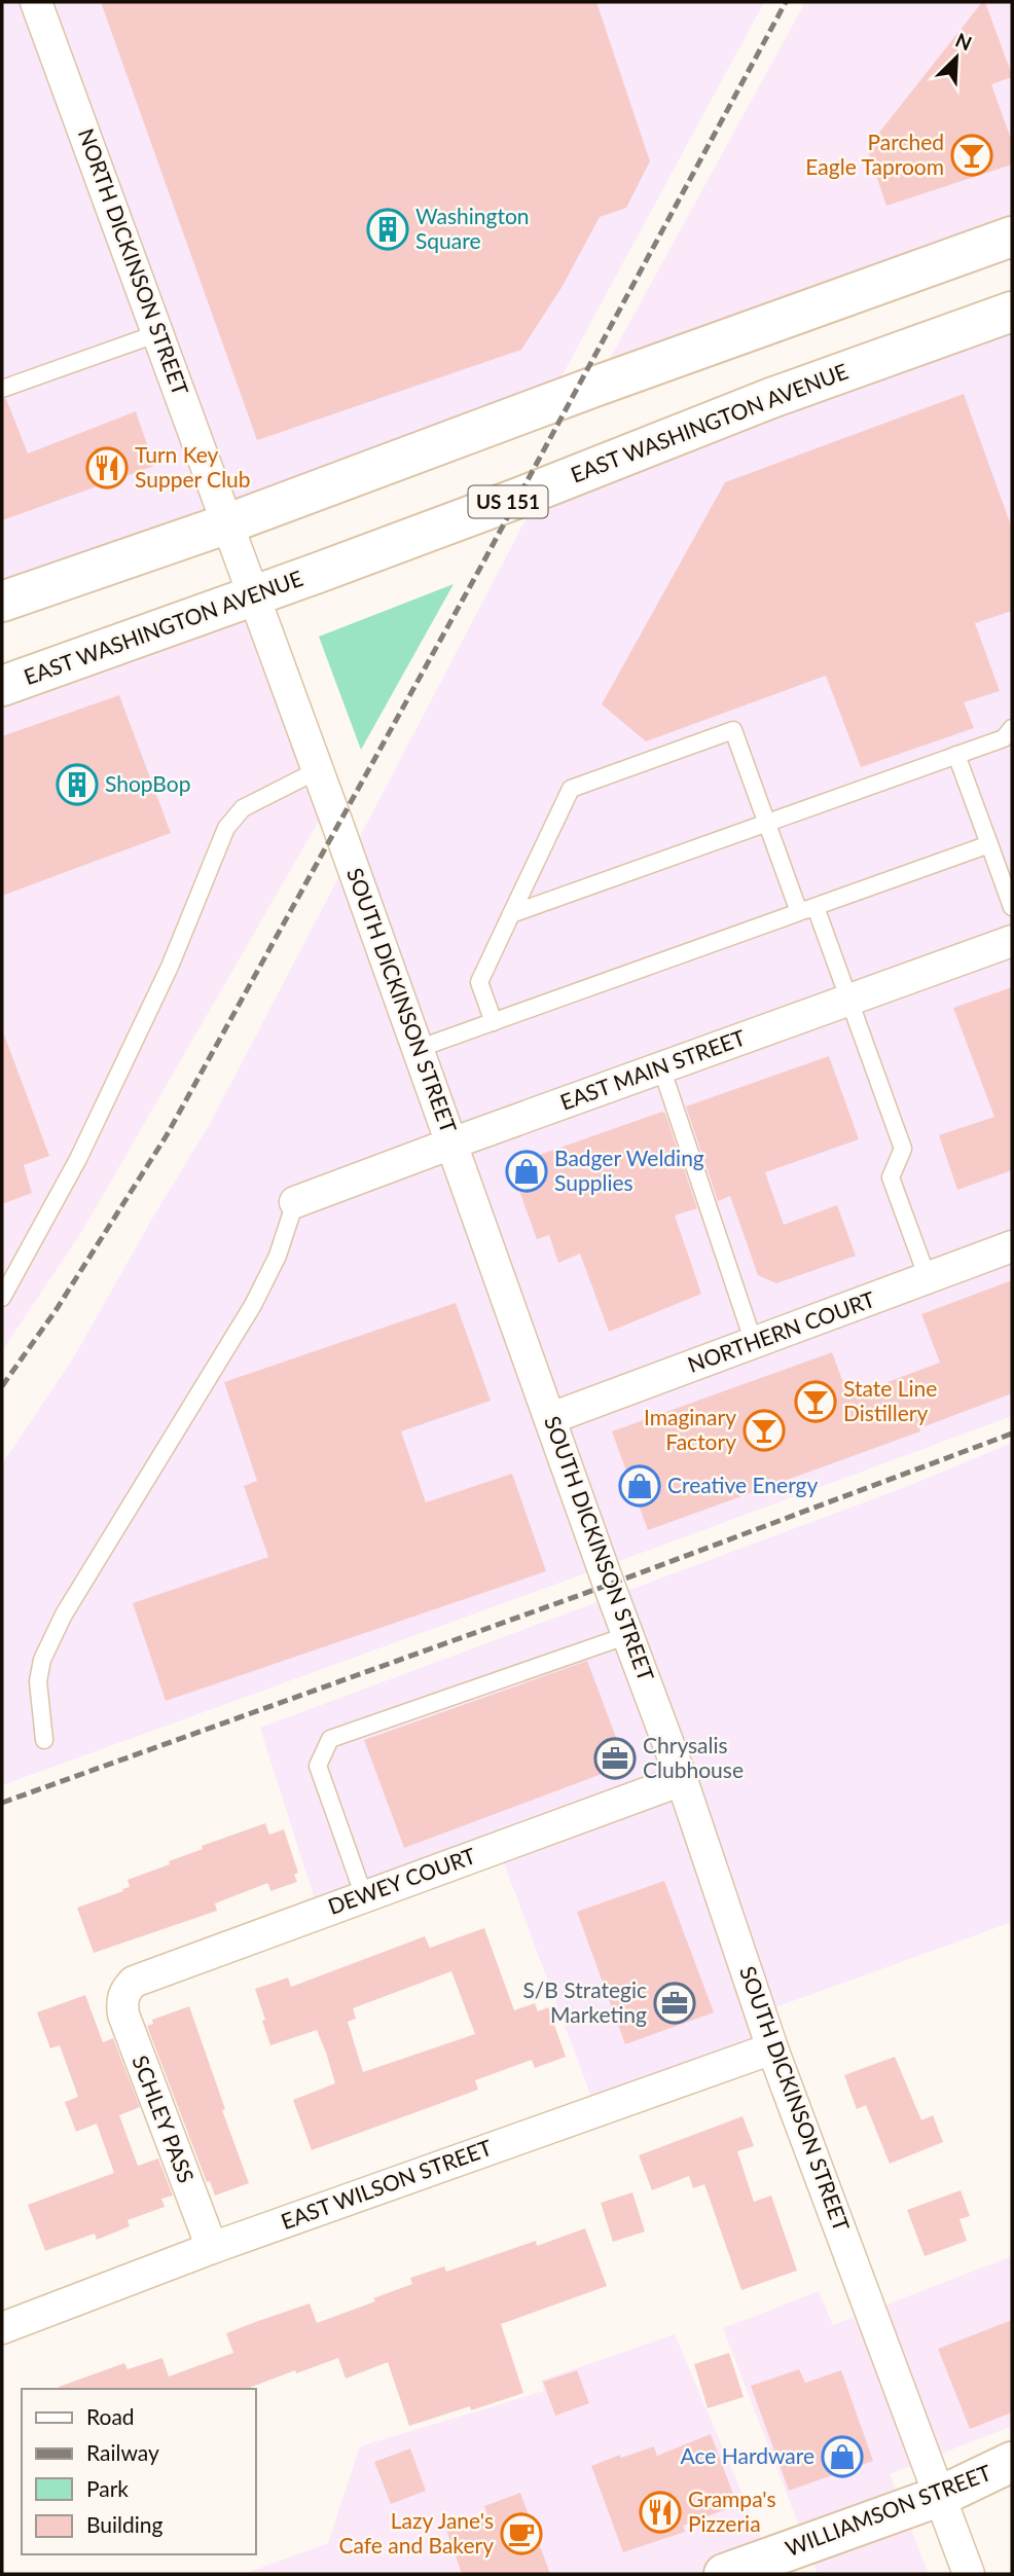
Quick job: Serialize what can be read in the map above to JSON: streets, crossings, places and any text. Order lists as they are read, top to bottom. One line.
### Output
{"streets":{"main road":["EAST WASHINGTON AVENUE","US 151","WILLIAMSON STREET"],"street":["NORTH DICKINSON STREET","SOUTH DICKINSON STREET","EAST MAIN STREET","NORTHERN COURT","DEWEY COURT","SCHLEY PASS","EAST WILSON STREET"]},"crossings":[["NORTH DICKINSON STREET","SOUTH DICKINSON STREET"],["EAST WASHINGTON AVENUE","SOUTH DICKINSON STREET"],["SOUTH DICKINSON STREET","EAST MAIN STREET"],["SOUTH DICKINSON STREET","NORTHERN COURT"],["SOUTH DICKINSON STREET","DEWEY COURT"],["SOUTH DICKINSON STREET","EAST WILSON STREET"],["SOUTH DICKINSON STREET","WILLIAMSON STREET"],["DEWEY COURT","SCHLEY PASS"],["SCHLEY PASS","EAST WILSON STREET"]],"places":{"bar":["Parched Eagle Taproom","State Line Distillery","Imaginary Factory"],"building":["Washington Square","ShopBop"],"restaurant":["Turn Key Supper Club","Grampa's Pizzeria"],"shop":["Badger Welding Supplies","Creative Energy","Ace Hardware"],"office":["Chrysalis Clubhouse","S/B Strategic Marketing"],"cafe":["Lazy Jane's Cafe and Bakery"]},"legend":["Road","Railway","Park","Building"],"north":"top right"}
